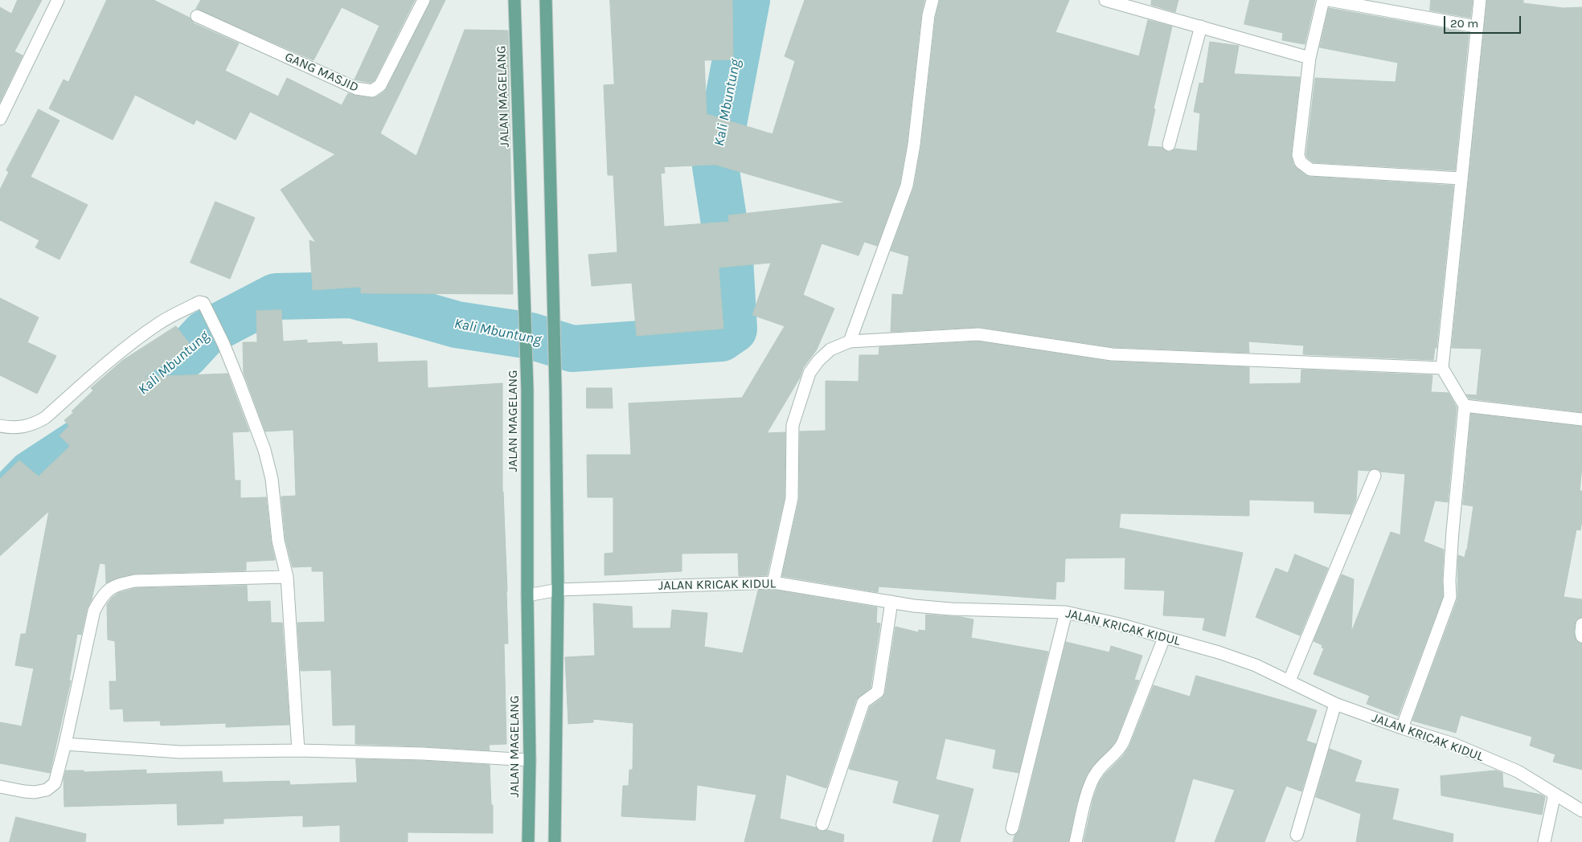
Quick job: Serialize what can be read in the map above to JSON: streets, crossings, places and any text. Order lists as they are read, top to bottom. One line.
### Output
{"streets":{"main road":["JALAN MAGELANG"],"street":["GANG MASJID","JALAN KRICAK KIDUL"]},"crossings":[["JALAN MAGELANG","JALAN KRICAK KIDUL"]],"water":["Kali Mbuntung"],"scale_bar":"20 m"}
